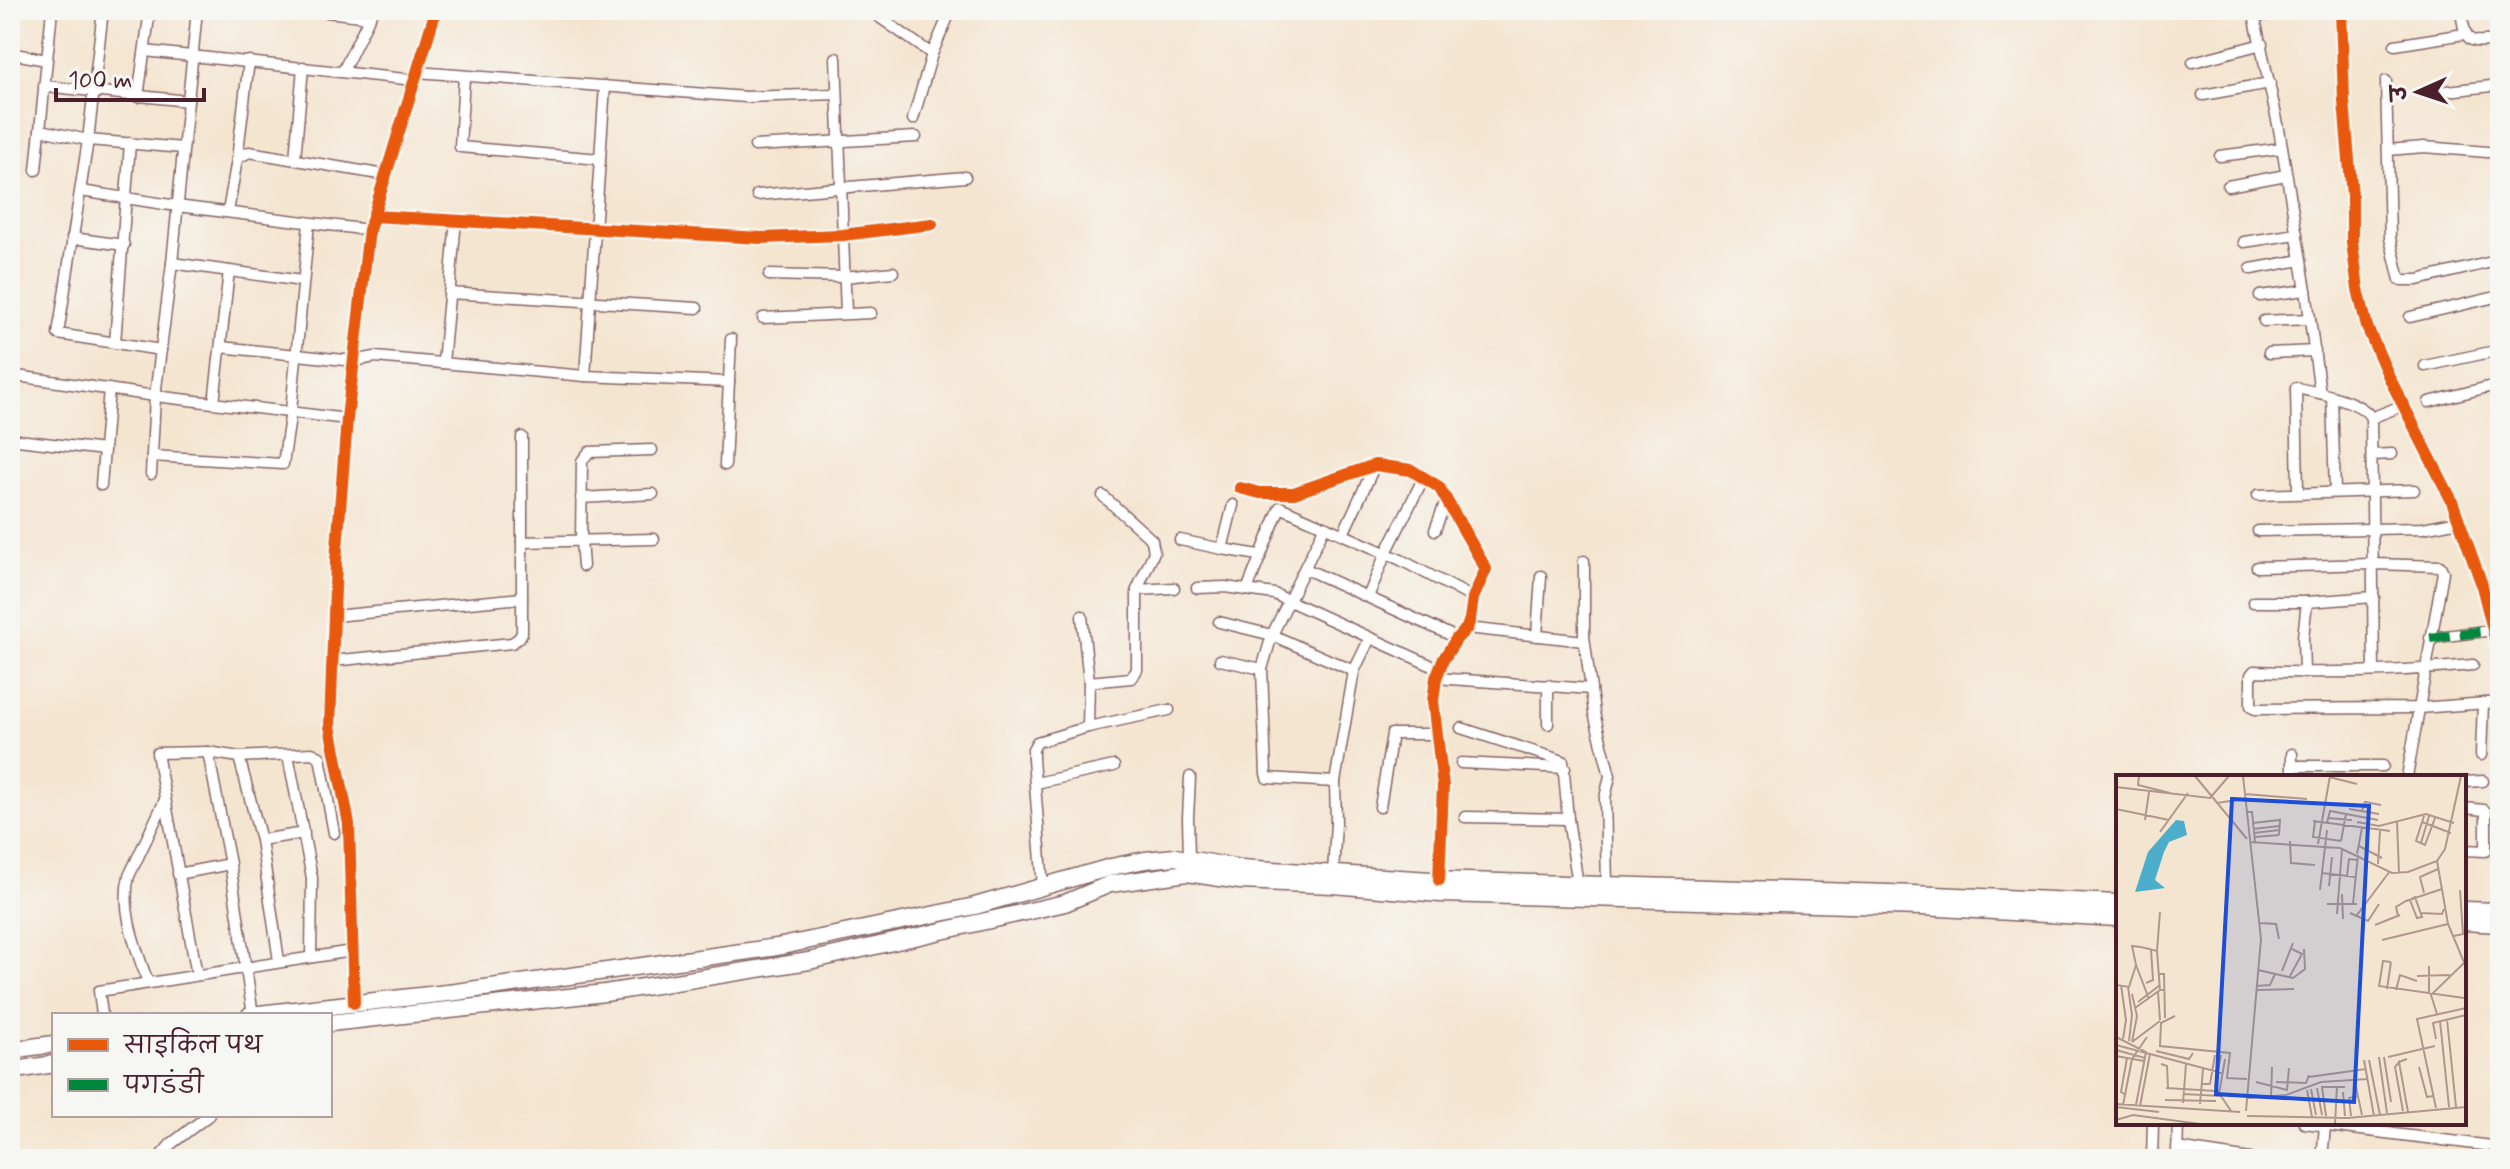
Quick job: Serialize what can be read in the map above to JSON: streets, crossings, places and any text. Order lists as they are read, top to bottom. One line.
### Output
{"legend":["साइकिल पथ","पगडंडी"],"scale_bar":"100 m","north":"left"}
